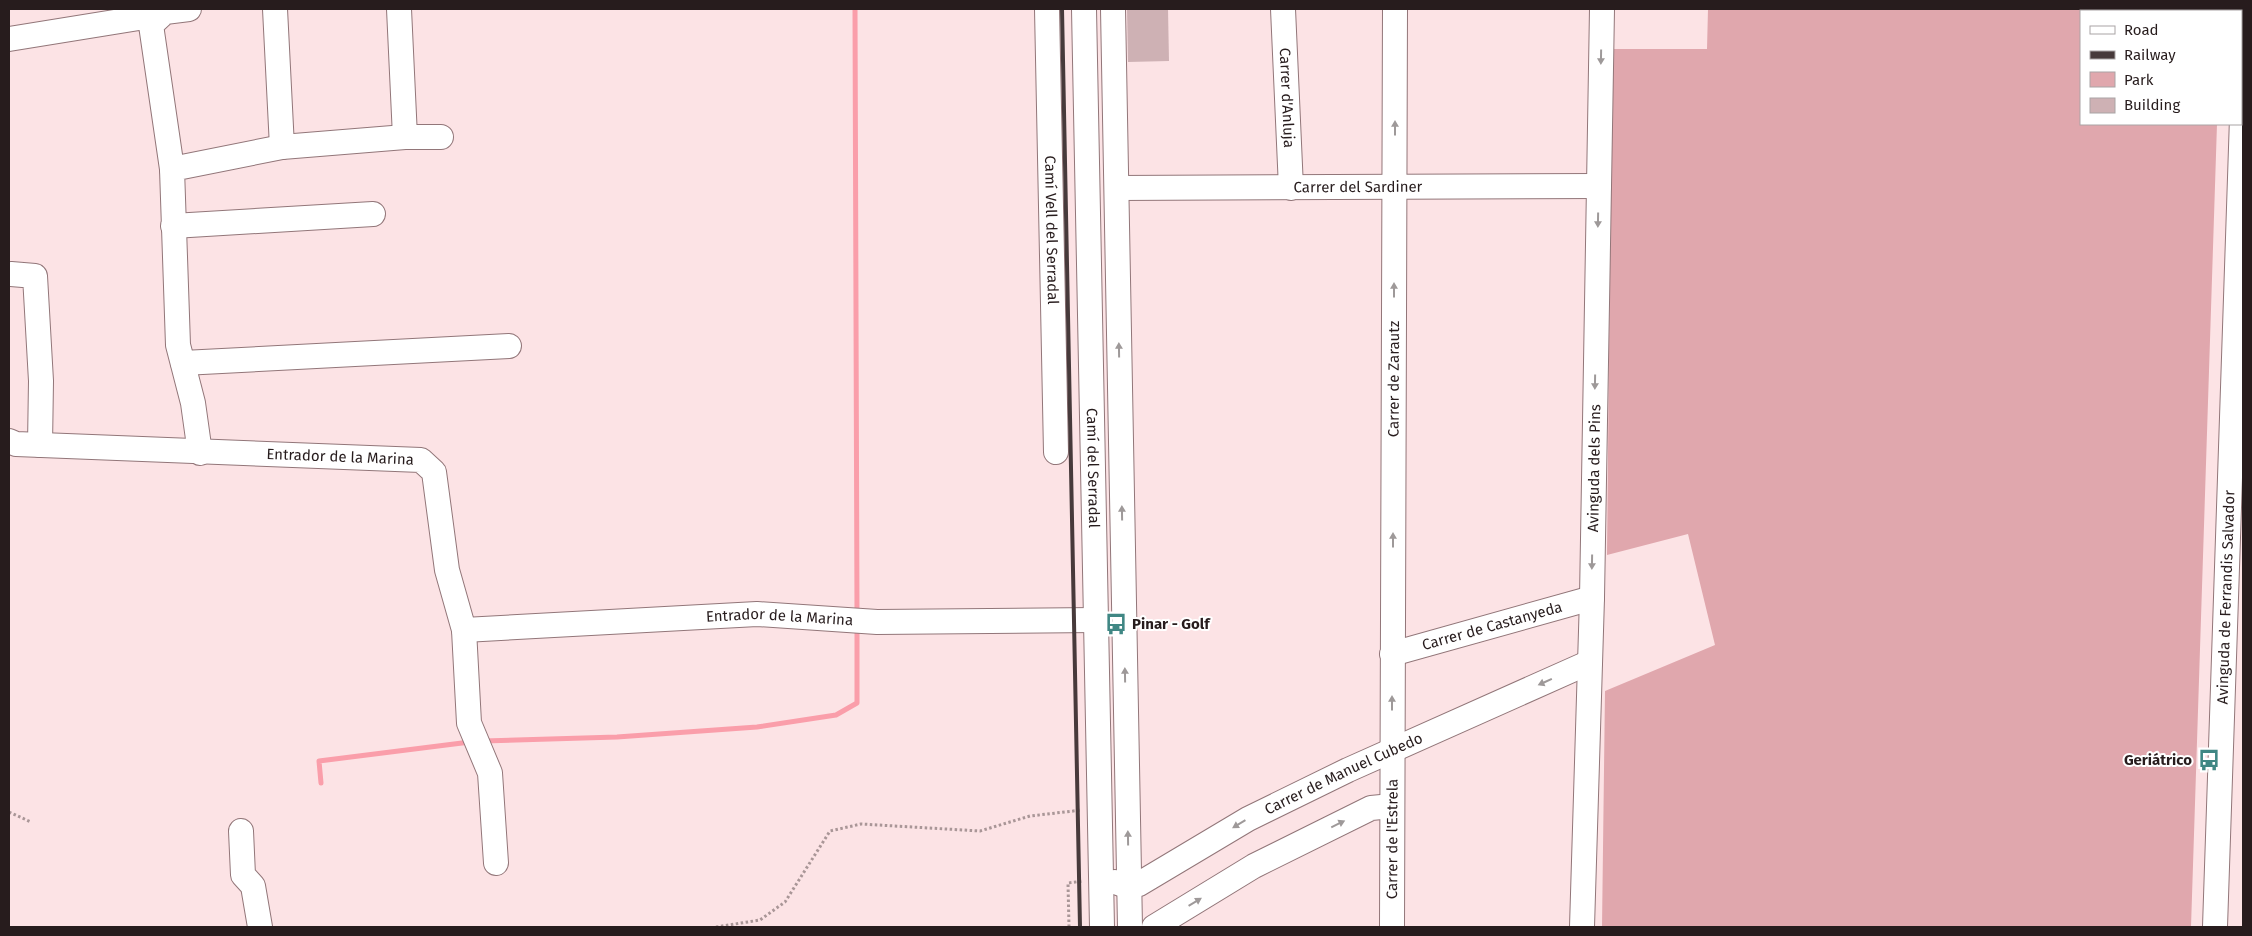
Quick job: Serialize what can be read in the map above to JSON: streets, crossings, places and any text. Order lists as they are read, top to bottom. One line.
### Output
{"streets":{"street":["Carrer d'Anluja","Carrer del Sardiner","Camí Vell del Serradal","Carrer de Zarautz","Entrador de la Marina","Camí del Serradal","Avinguda dels Pins","Avinguda de Ferrandis Salvador","Carrer de Castanyeda","Carrer de Manuel Cubedo","Carrer de l'Estrela"]},"crossings":[["Carrer d'Anluja","Carrer del Sardiner"],["Carrer del Sardiner","Carrer de Zarautz"],["Carrer del Sardiner","Camí del Serradal"],["Carrer del Sardiner","Avinguda dels Pins"],["Carrer de Zarautz","Carrer de Castanyeda"],["Carrer de Zarautz","Carrer de Manuel Cubedo"],["Carrer de Zarautz","Carrer de l'Estrela"],["Entrador de la Marina","Camí del Serradal"],["Camí del Serradal","Carrer de Manuel Cubedo"],["Avinguda dels Pins","Carrer de Castanyeda"],["Avinguda dels Pins","Carrer de Manuel Cubedo"],["Carrer de Manuel Cubedo","Carrer de l'Estrela"]],"one_way":["Carrer de Zarautz","Avinguda dels Pins"],"places":{"bus stop":["Pinar - Golf","Geriátrico"]},"legend":["Road","Railway","Park","Building"]}
